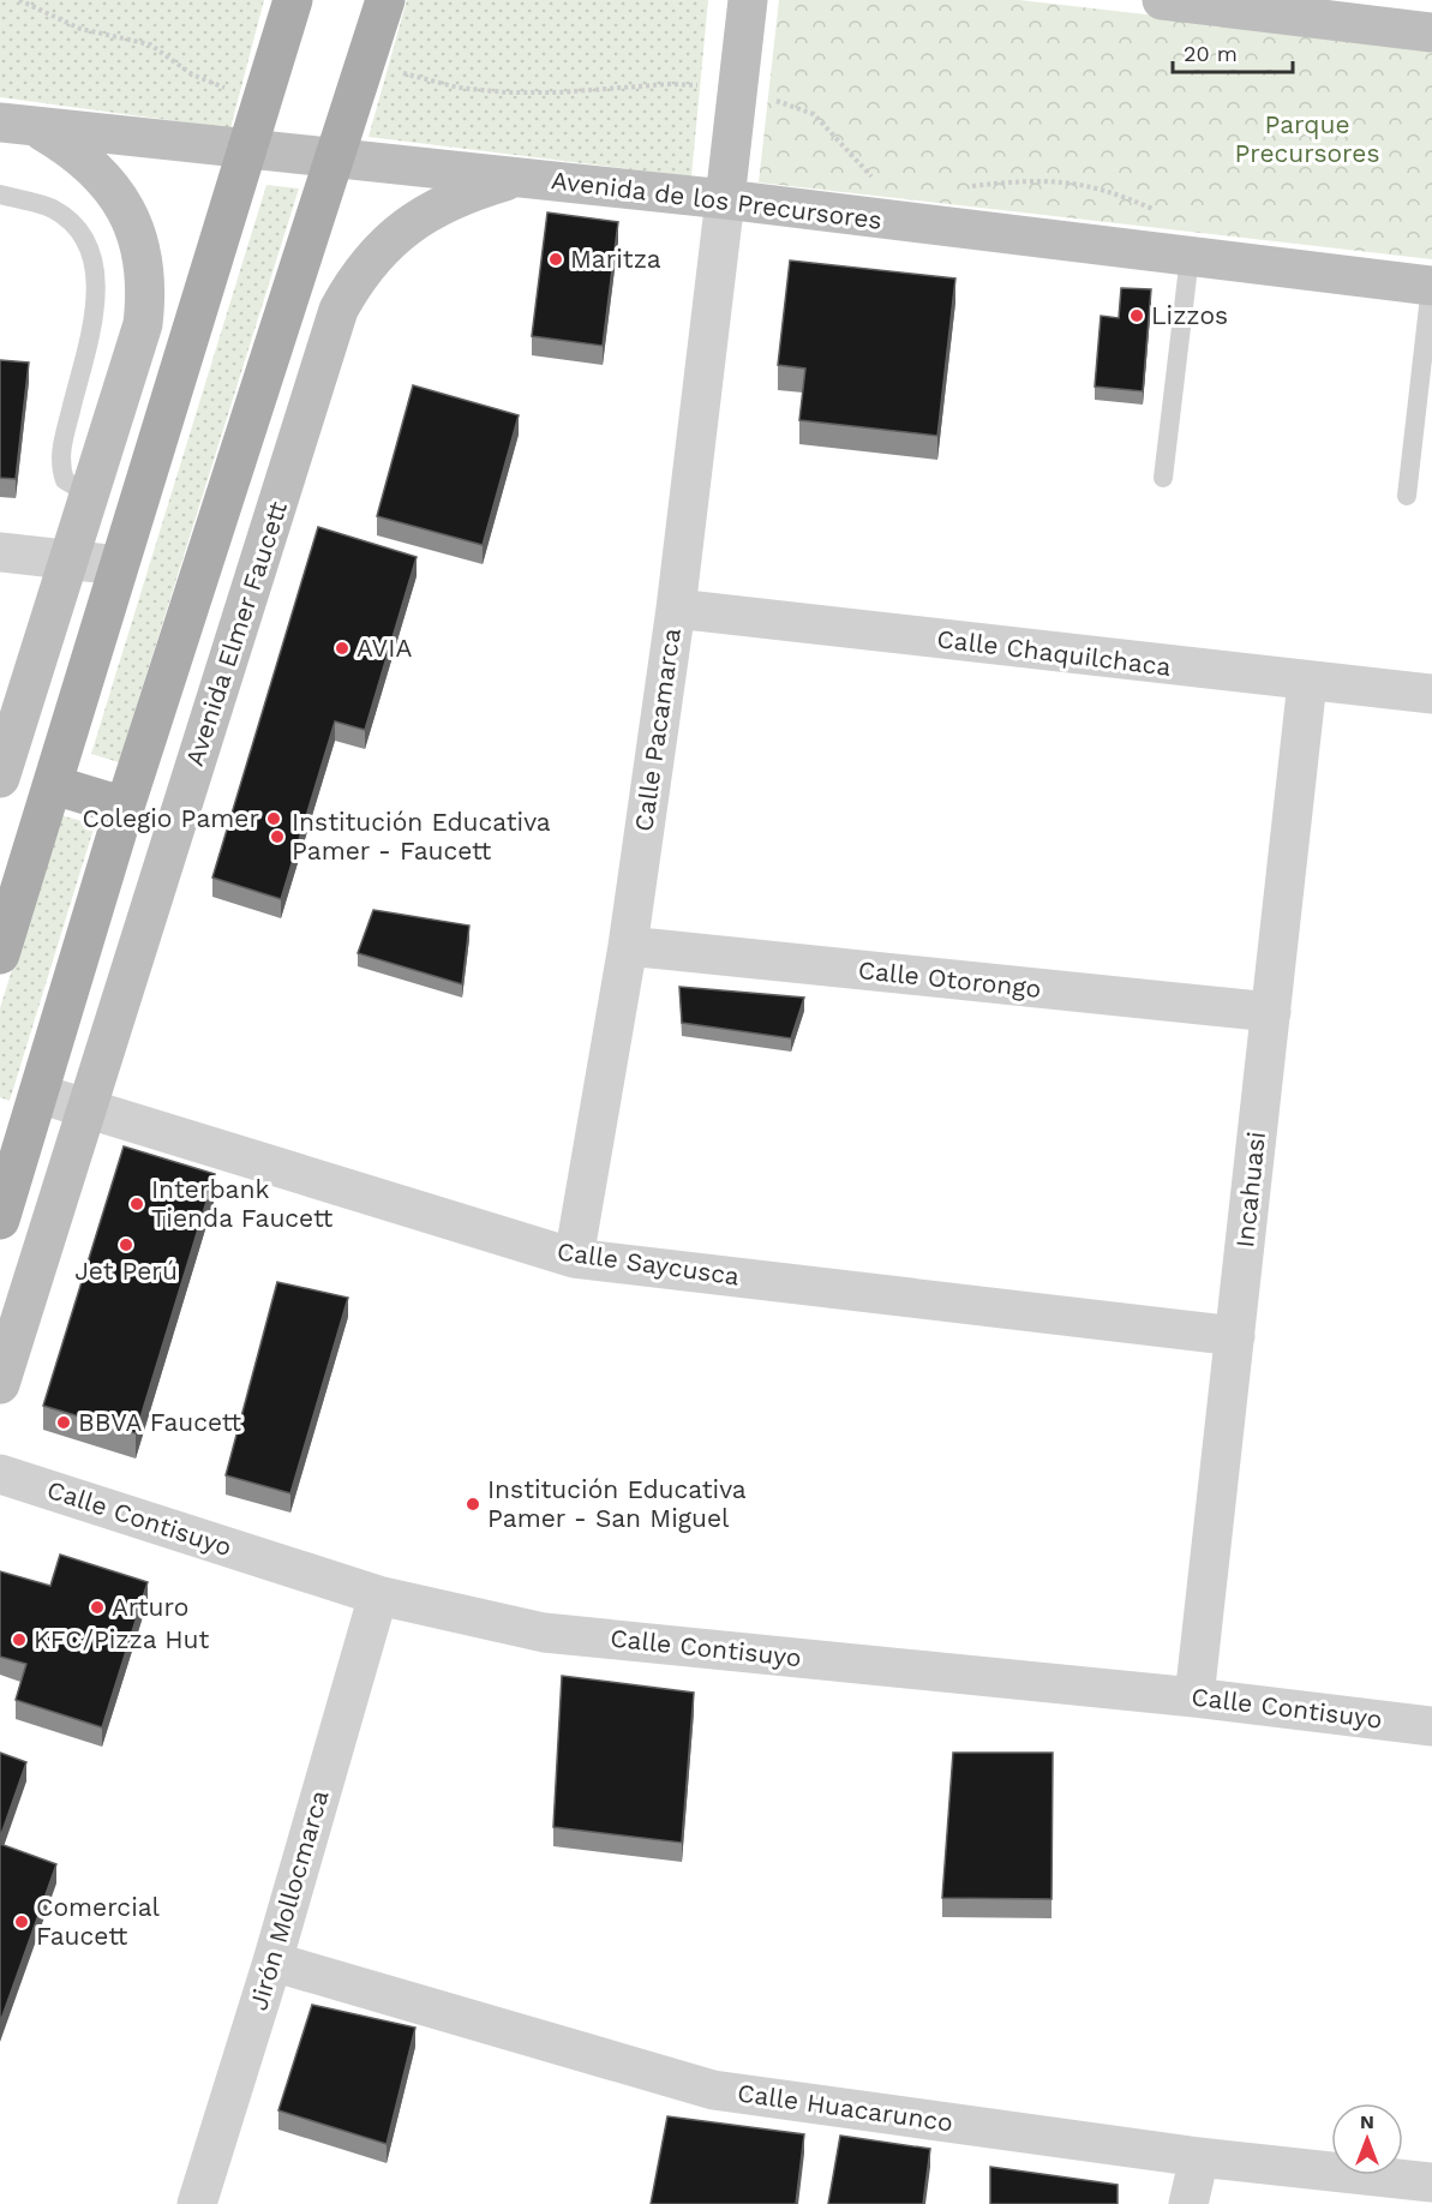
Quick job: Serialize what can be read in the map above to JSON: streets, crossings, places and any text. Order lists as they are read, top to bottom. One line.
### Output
{"streets":{"main road":["Avenida de los Precursores","Avenida Elmer Faucett"],"street":["Calle Chaquilchaca","Calle Pacamarca","Calle Otorongo","Incahuasi","Calle Saycusca","Calle Contisuyo","Jirón Mollocmarca","Calle Huacarunco"]},"crossings":[["Avenida de los Precursores","Avenida Elmer Faucett"],["Avenida de los Precursores","Calle Pacamarca"],["Avenida Elmer Faucett","Calle Saycusca"],["Calle Chaquilchaca","Calle Pacamarca"],["Calle Chaquilchaca","Incahuasi"],["Calle Pacamarca","Calle Otorongo"],["Calle Pacamarca","Calle Saycusca"],["Calle Otorongo","Incahuasi"],["Incahuasi","Calle Saycusca"],["Incahuasi","Calle Contisuyo"],["Calle Contisuyo","Jirón Mollocmarca"],["Jirón Mollocmarca","Calle Huacarunco"]],"parks":["Parque Precursores"],"places":["Maritza","Lizzos","AVIA","Colegio Pamer","Institución Educativa Pamer - Faucett","Interbank Tienda Faucett","Jet Perú","BBVA Faucett","Institución Educativa Pamer - San Miguel","Arturo","KFC/Pizza Hut","Comercial Faucett"],"scale_bar":"20 m","north":"top"}
